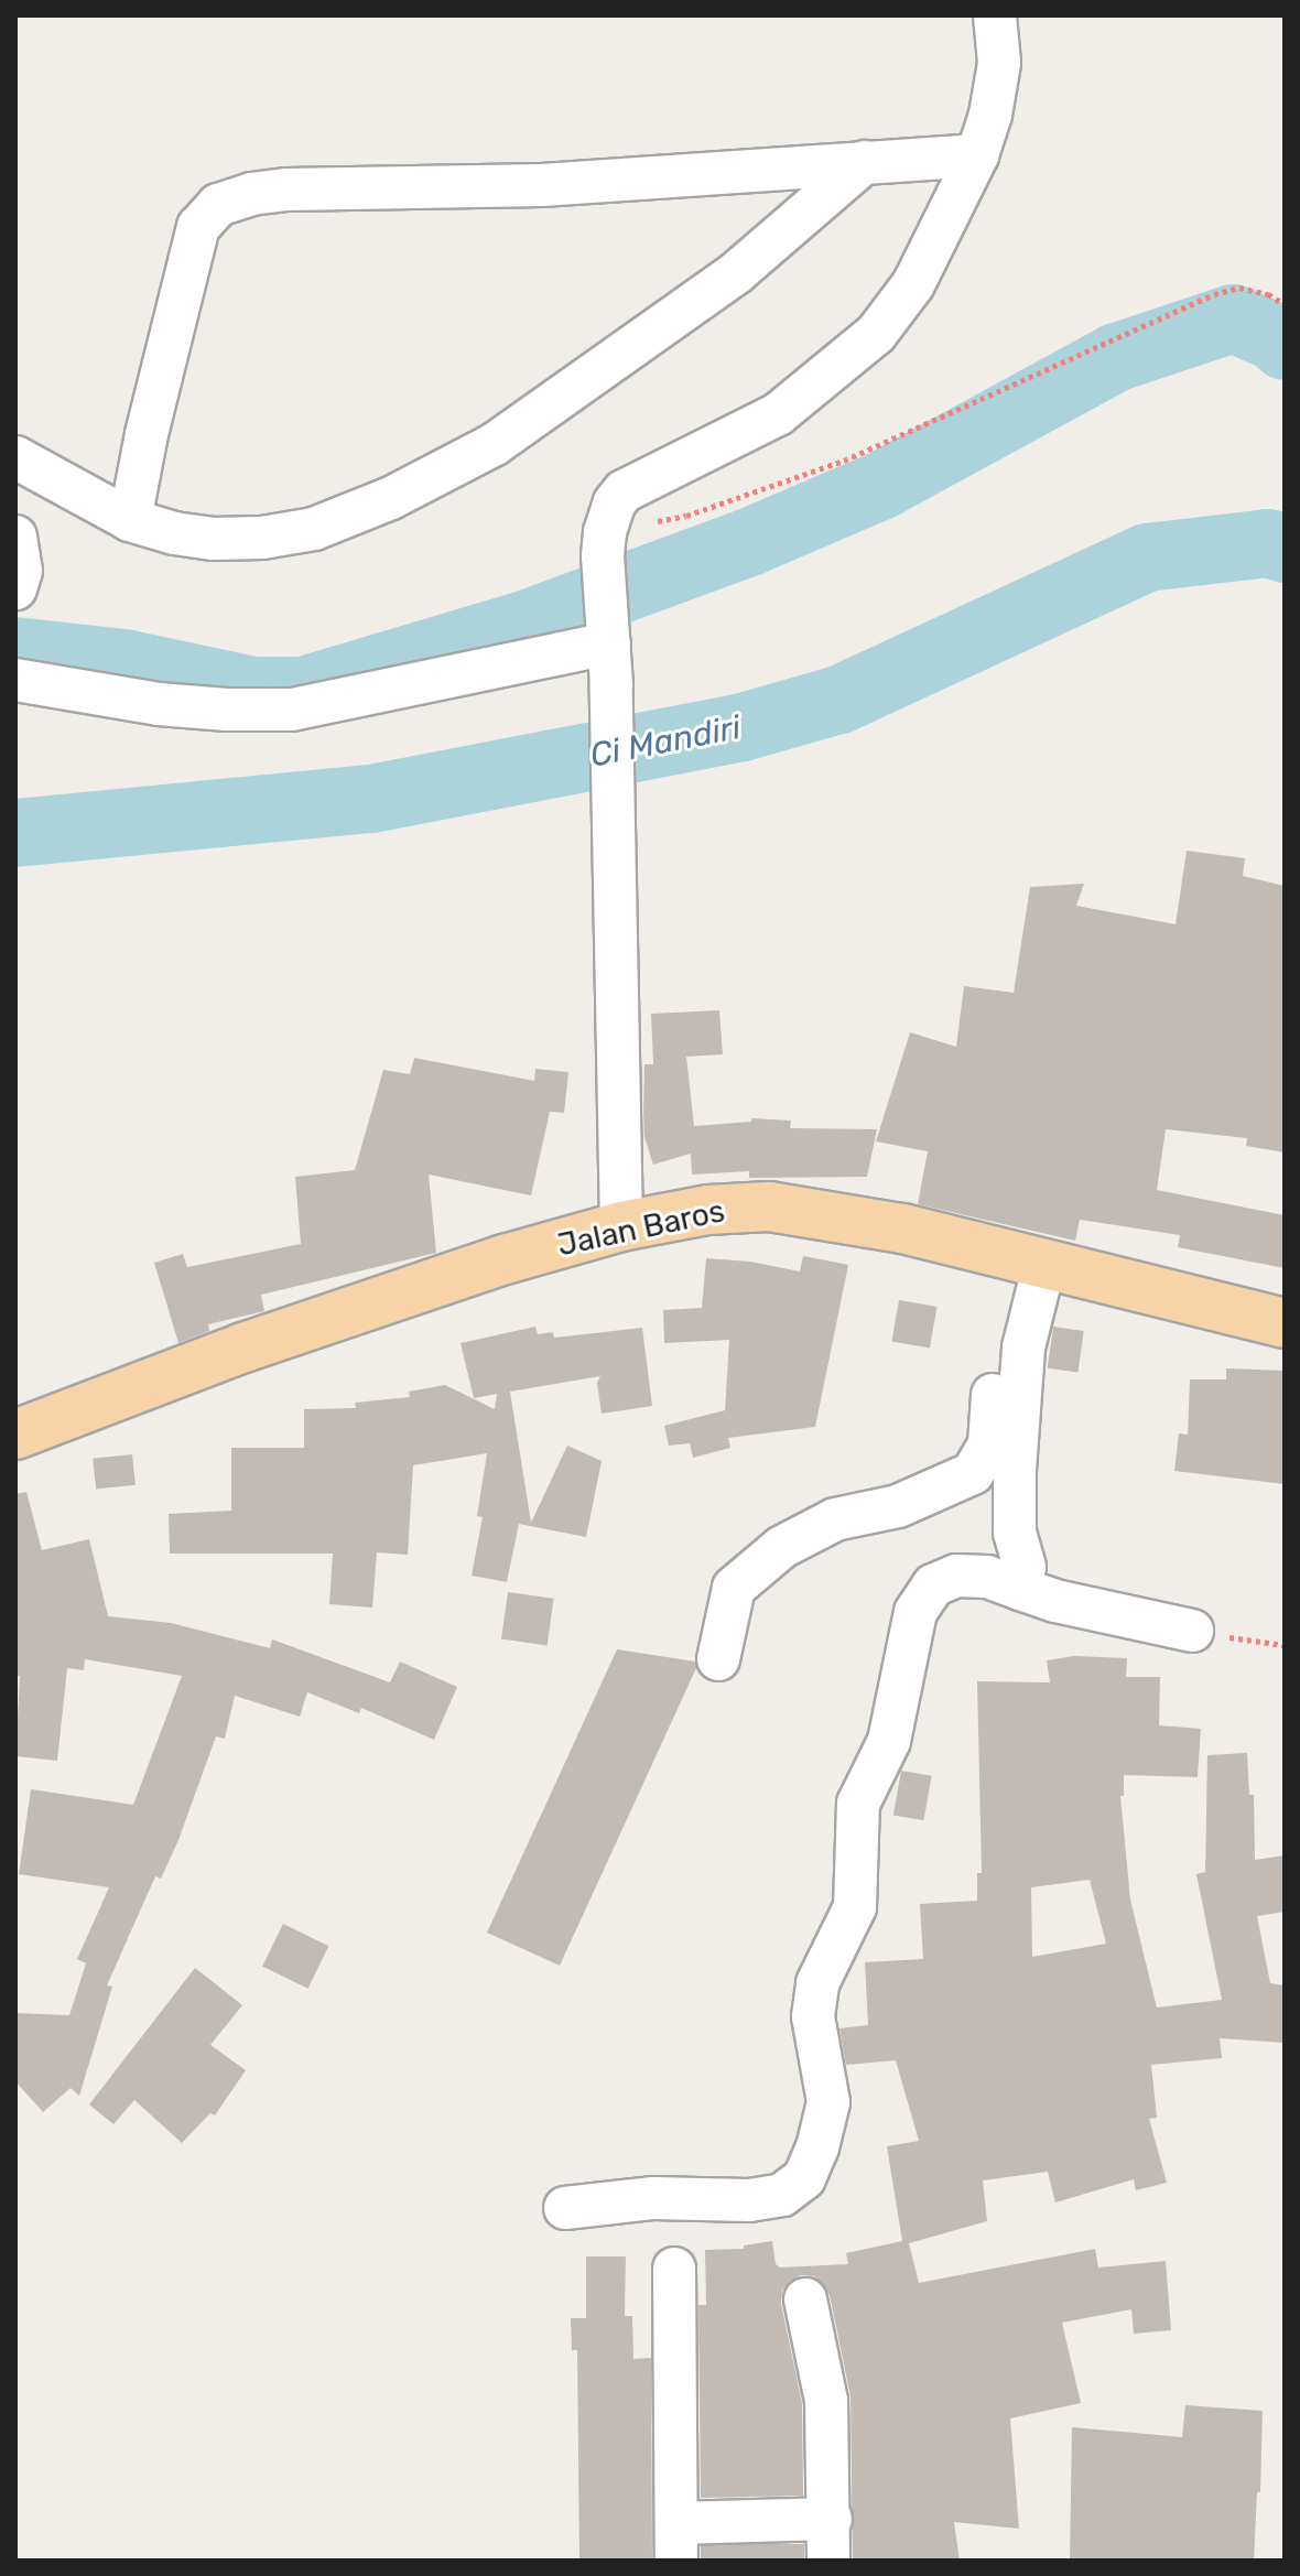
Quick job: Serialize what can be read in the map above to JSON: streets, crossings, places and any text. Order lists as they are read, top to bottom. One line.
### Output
{"streets":{"main road":["Jalan Baros"]},"water":["Ci Mandiri"]}
